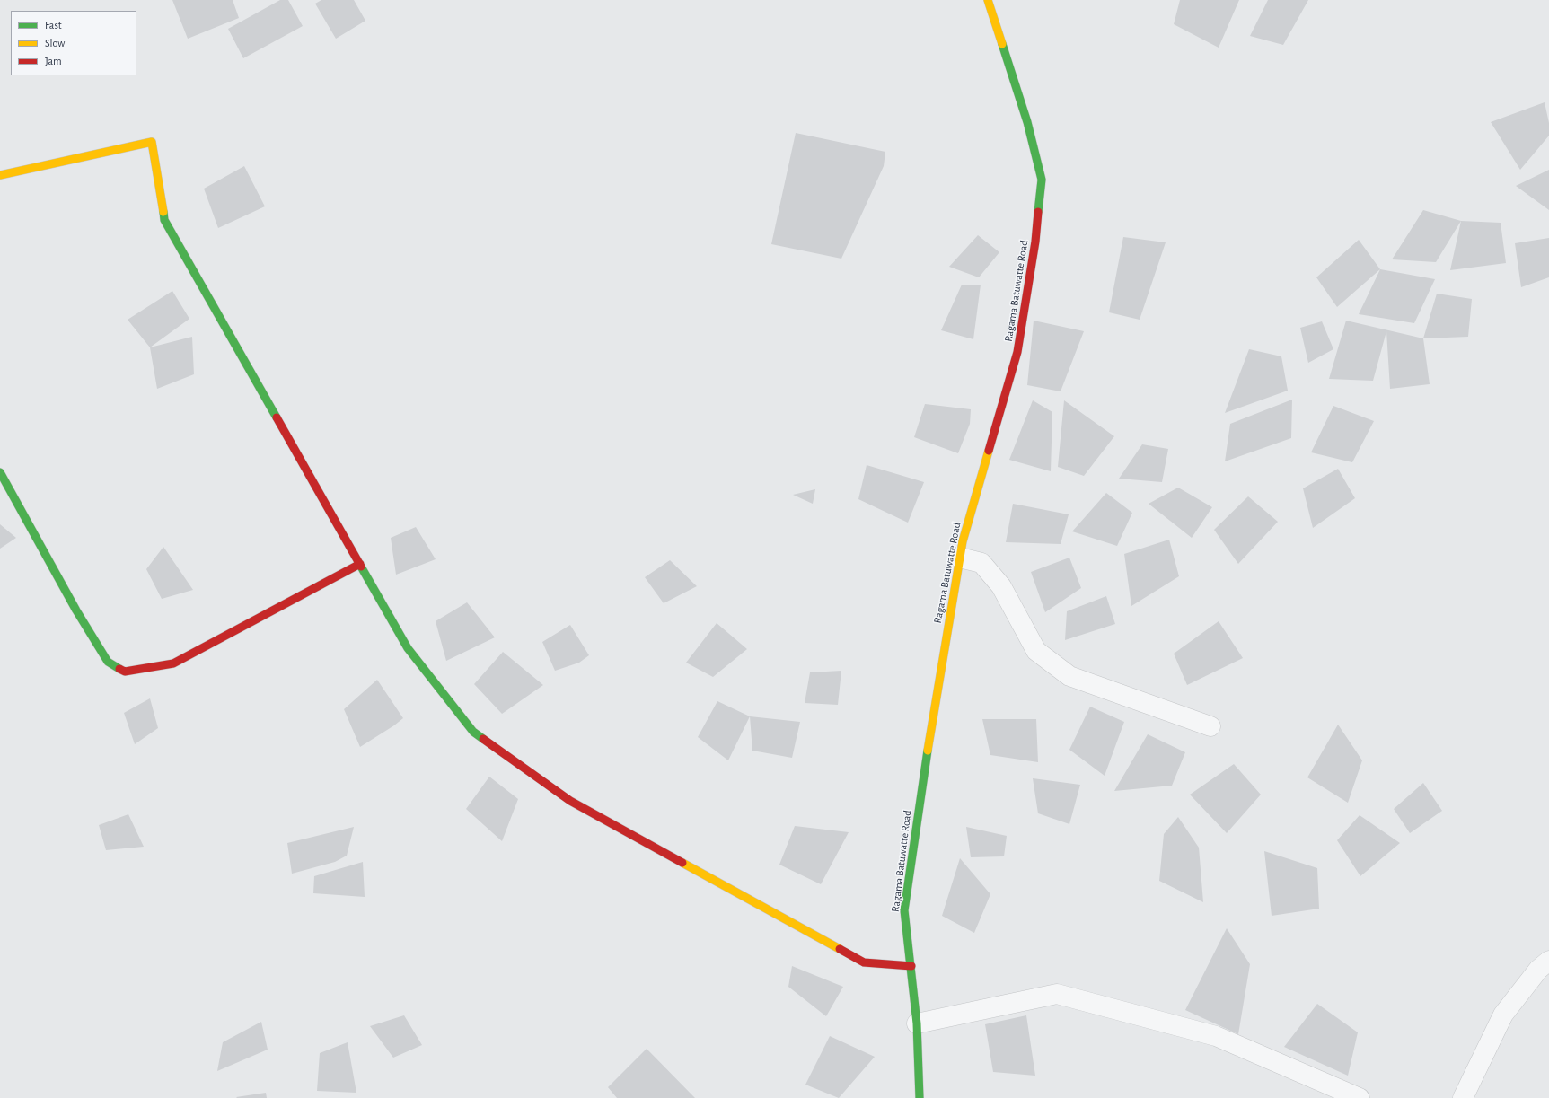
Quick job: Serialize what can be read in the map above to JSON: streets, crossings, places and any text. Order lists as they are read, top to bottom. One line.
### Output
{"streets":{"street":["Ragama Batuwatte Road"]},"legend":["Fast","Slow","Jam"]}
